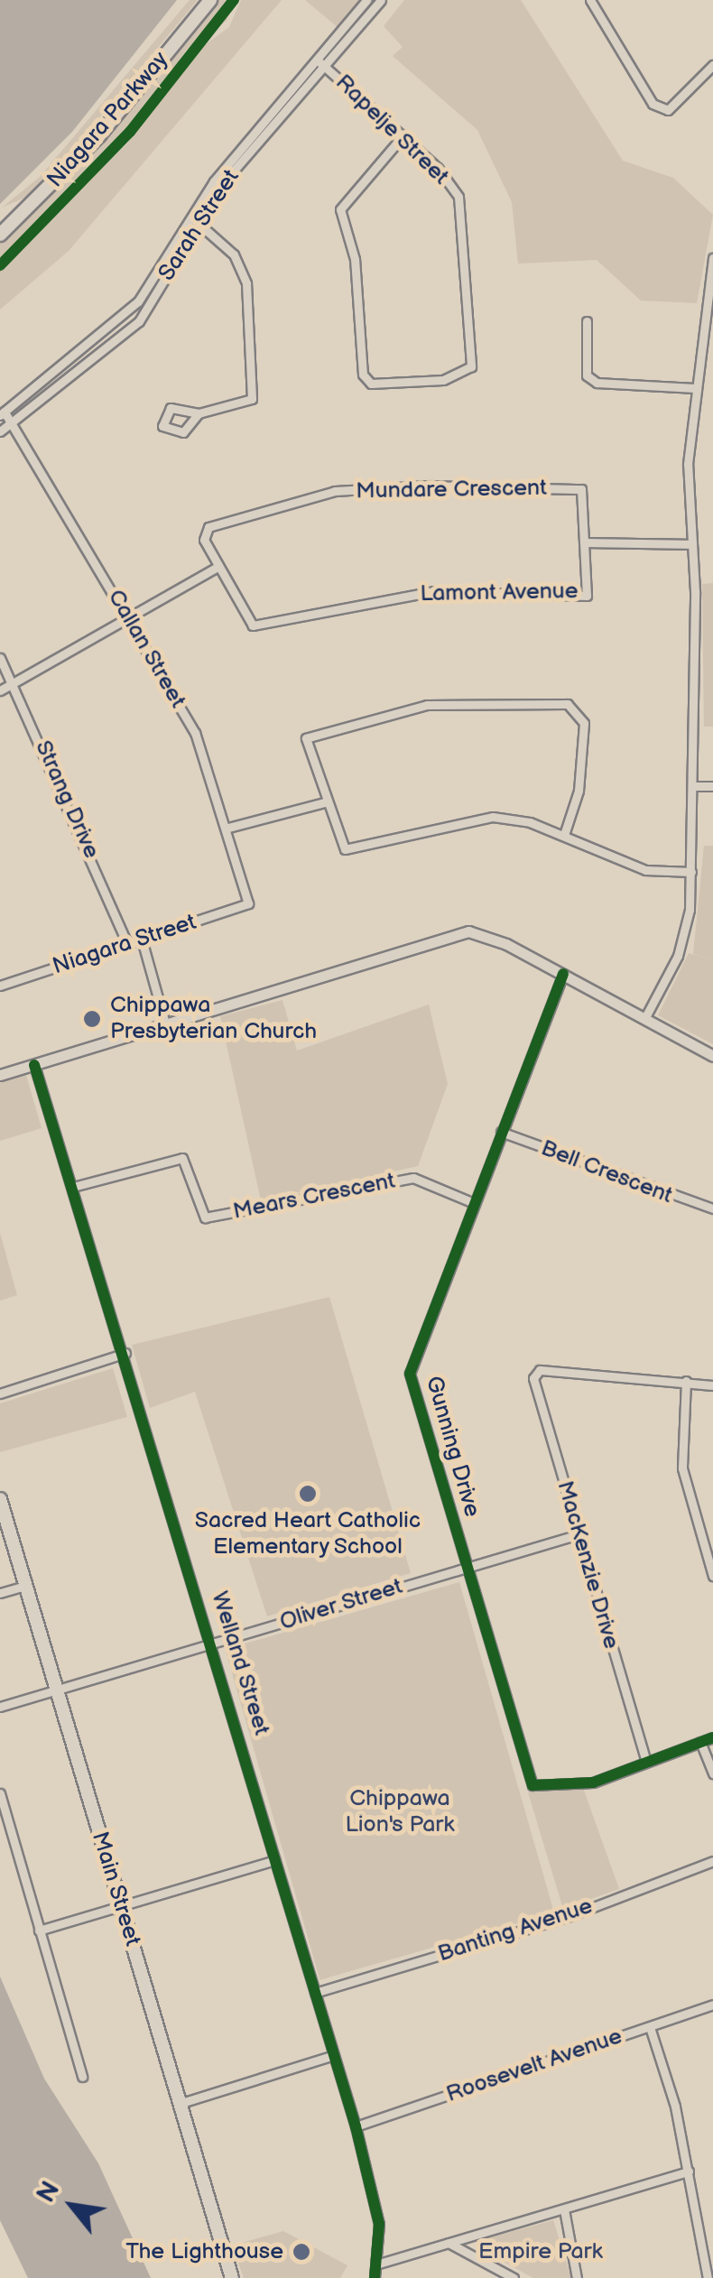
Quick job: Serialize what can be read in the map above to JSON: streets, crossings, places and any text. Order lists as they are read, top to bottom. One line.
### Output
{"streets":{"main road":["Niagara Parkway","Main Street"],"street":["Rapelje Street","Sarah Street","Mundare Crescent","Lamont Avenue","Callan Street","Strang Drive","Niagara Street","Bell Crescent","Mears Crescent","Gunning Drive","MacKenzie Drive","Oliver Street","Welland Street","Banting Avenue","Roosevelt Avenue"]},"crossings":[["Rapelje Street","Sarah Street"],["Sarah Street","Callan Street"],["Mundare Crescent","Lamont Avenue"],["Callan Street","Niagara Street"],["Strang Drive","Niagara Street"],["Bell Crescent","Gunning Drive"],["Mears Crescent","Gunning Drive"],["Mears Crescent","Welland Street"],["Gunning Drive","MacKenzie Drive"],["Gunning Drive","Oliver Street"],["MacKenzie Drive","Oliver Street"],["Oliver Street","Welland Street"],["Oliver Street","Main Street"],["Welland Street","Banting Avenue"],["Welland Street","Roosevelt Avenue"]],"parks":["Chippawa Lion's Park","Empire Park"],"places":["Chippawa Presbyterian Church","Sacred Heart Catholic Elementary School","The Lighthouse"],"north":"top left"}
